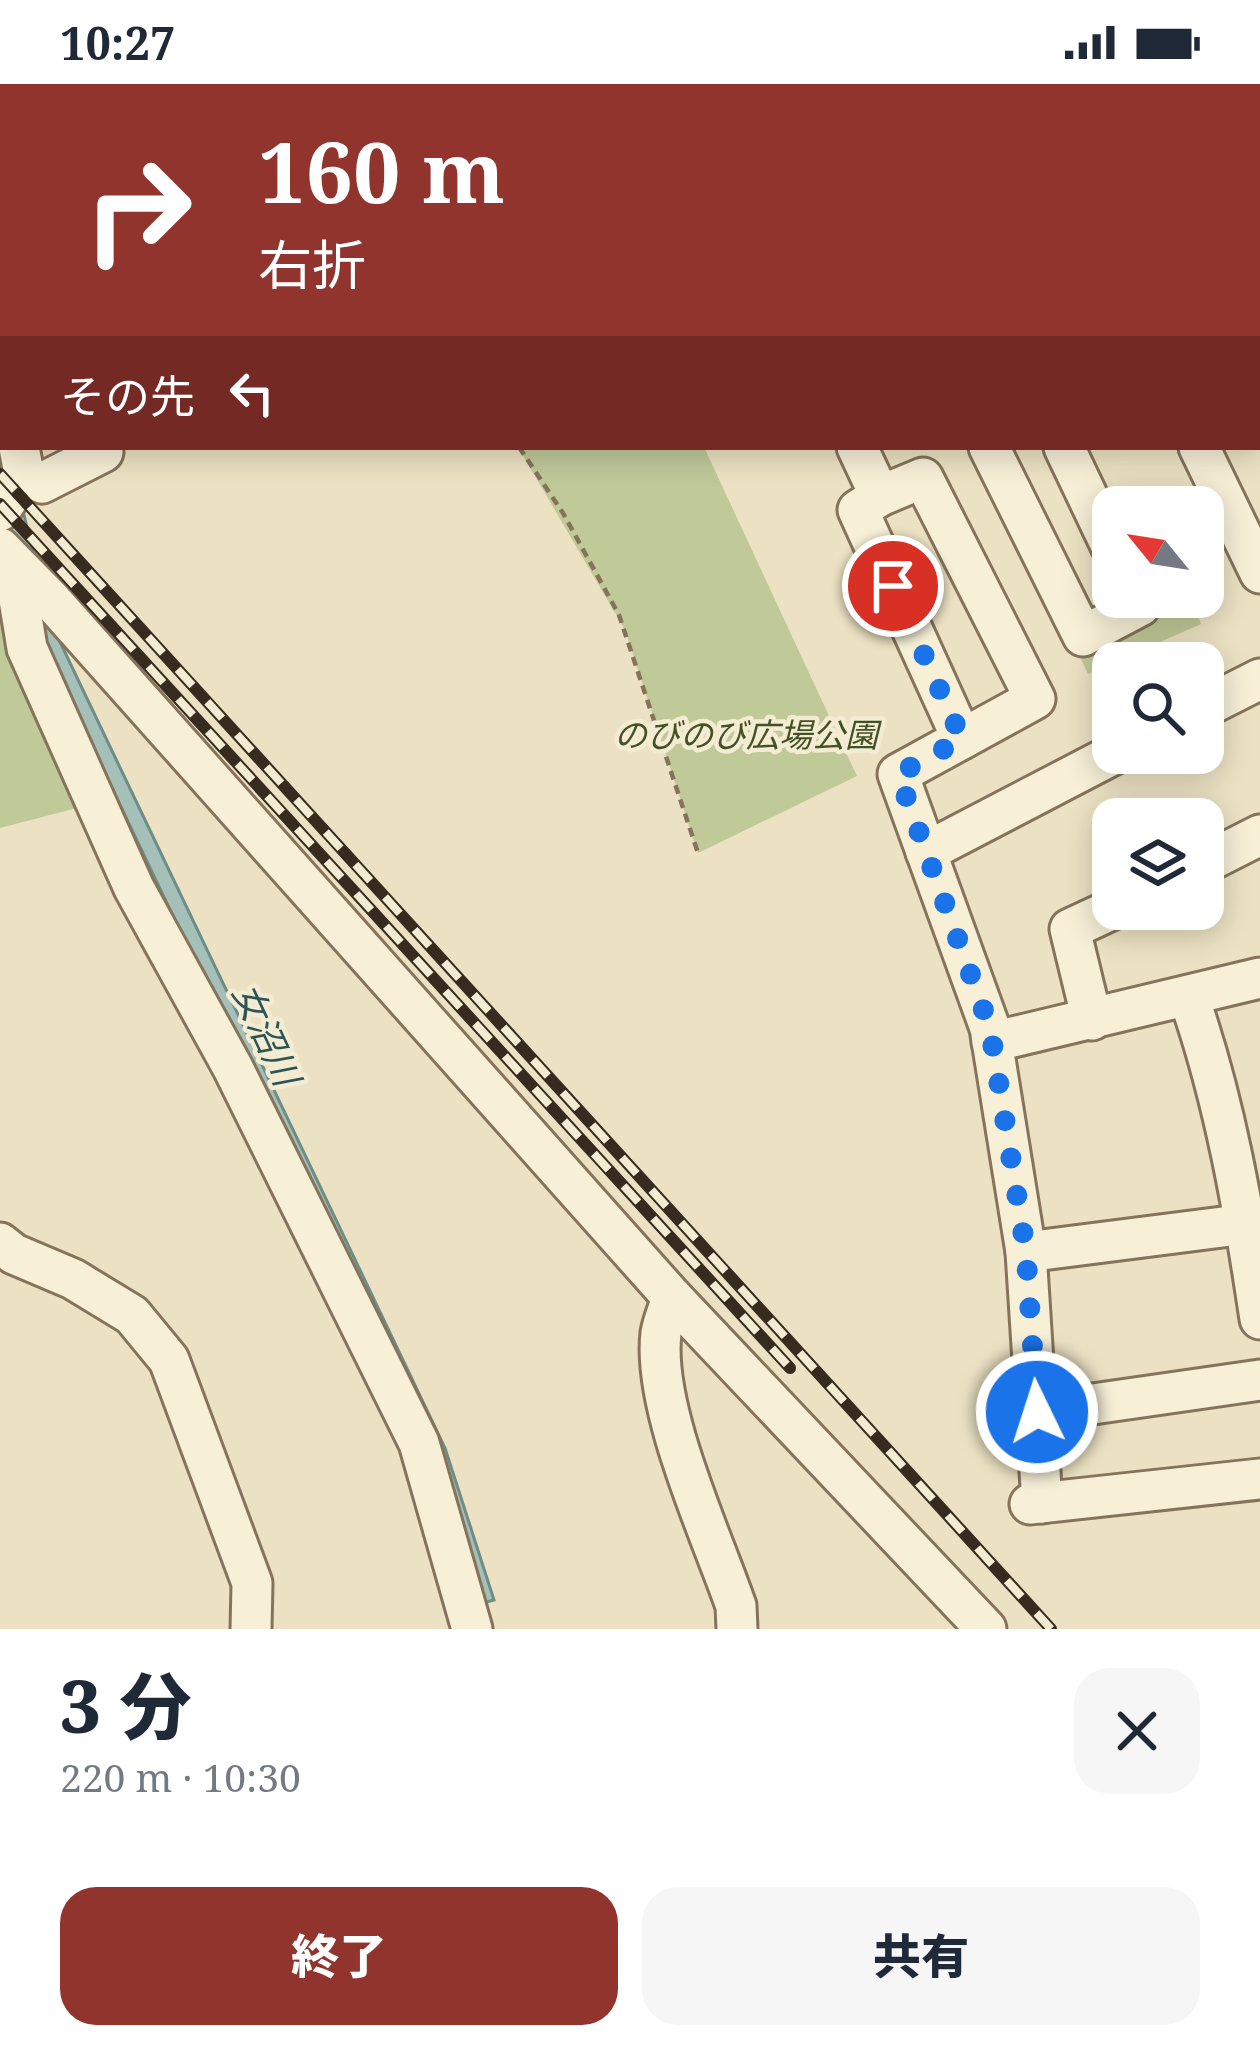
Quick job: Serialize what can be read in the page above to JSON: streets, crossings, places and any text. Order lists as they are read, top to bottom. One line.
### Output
{"water":["女沼川"],"parks":["のびのび広場公園"],"north":"top left","page":{"status":"10:27","turn":["160 m","右折"],"then":"その先","heading":["3 分","220 m · 10:30"],"buttons":["終了","共有"]}}
